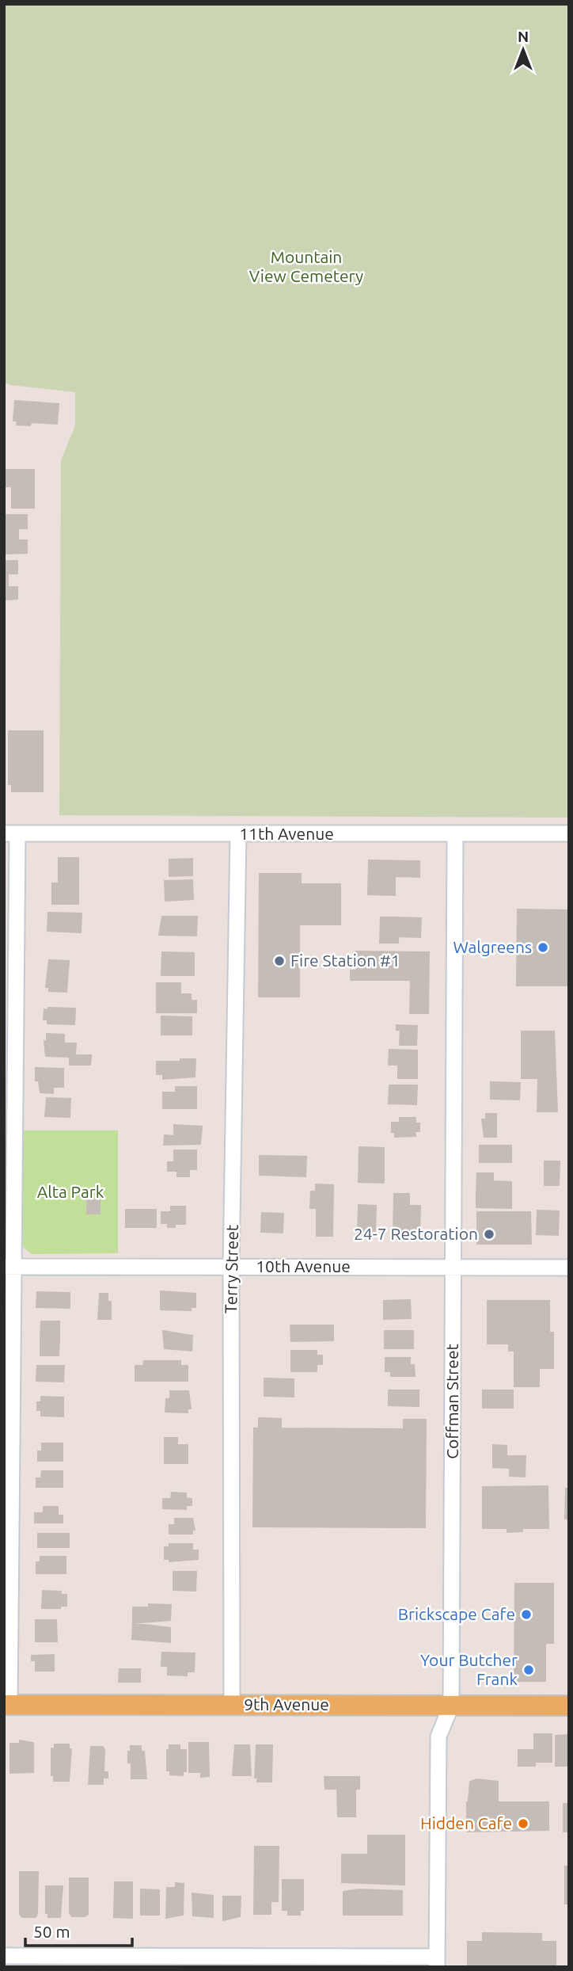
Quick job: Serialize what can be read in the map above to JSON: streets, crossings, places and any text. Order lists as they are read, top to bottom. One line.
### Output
{"streets":{"main road":["9th Avenue"],"street":["11th Avenue","10th Avenue","Terry Street","Coffman Street"]},"crossings":[["11th Avenue","Terry Street"],["11th Avenue","Coffman Street"],["10th Avenue","Terry Street"],["10th Avenue","Coffman Street"],["Terry Street","9th Avenue"],["Coffman Street","9th Avenue"]],"parks":["Mountain View Cemetery","Alta Park"],"places":["Walgreens","Fire Station #1","24-7 Restoration","Brickscape Cafe","Your Butcher Frank","Hidden Cafe"],"scale_bar":"50 m","north":"top"}
